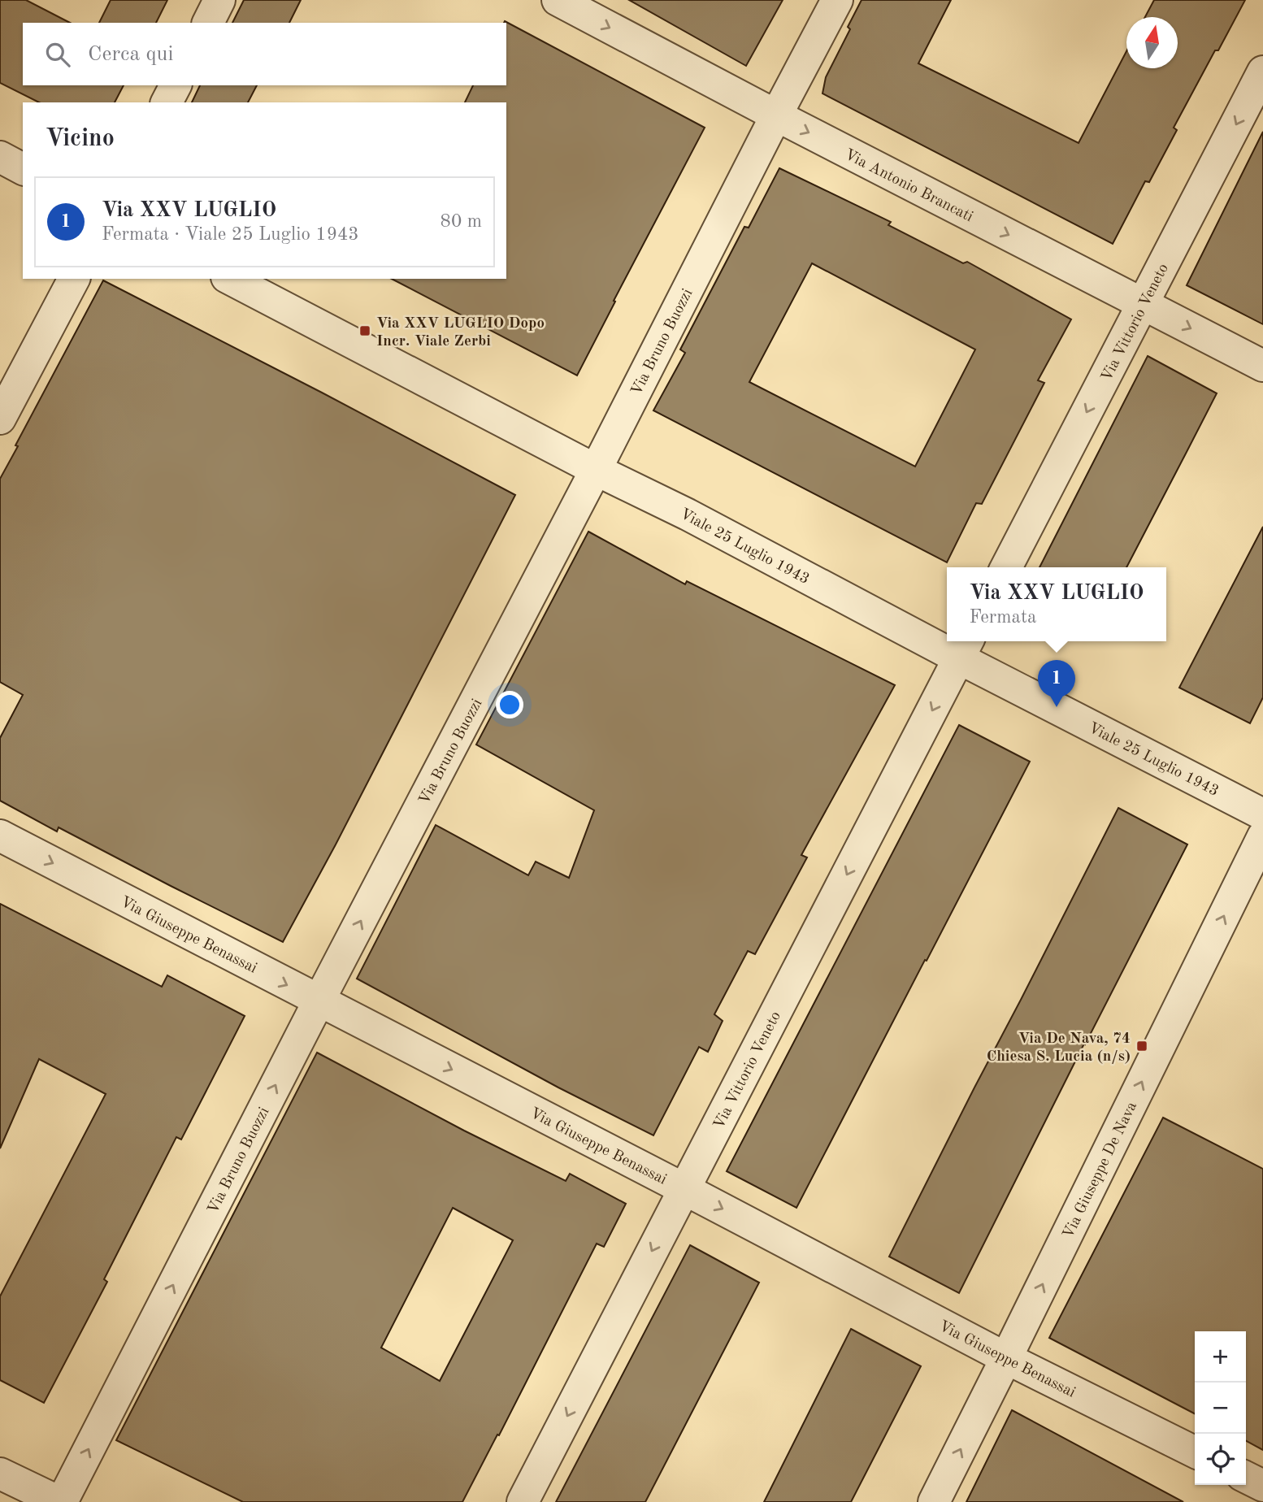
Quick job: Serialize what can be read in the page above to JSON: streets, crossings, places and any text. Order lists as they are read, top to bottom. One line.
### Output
{"streets":{"street":["Via Antonio Brancati","Via Vittorio Veneto","Via Bruno Buozzi","Viale 25 Luglio 1943","Via Giuseppe Benassai","Via Giuseppe De Nava"]},"crossings":[["Via Antonio Brancati","Via Vittorio Veneto"],["Via Antonio Brancati","Via Bruno Buozzi"],["Via Vittorio Veneto","Viale 25 Luglio 1943"],["Via Vittorio Veneto","Via Giuseppe Benassai"],["Via Bruno Buozzi","Viale 25 Luglio 1943"],["Via Bruno Buozzi","Via Giuseppe Benassai"],["Via Giuseppe Benassai","Via Giuseppe De Nava"]],"one_way":["Via Antonio Brancati","Via Vittorio Veneto","Via Bruno Buozzi","Via Giuseppe Benassai","Via Giuseppe De Nava"],"places":{"transit":["Via XXV LUGLIO Dopo Incr. Viale Zerbi","Via De Nava, 74 Chiesa S. Lucia (n/s)"]},"north":"top","page":{"search":"Cerca qui","heading":"Vicino","list":[{"mark":"1","name":"Via XXV LUGLIO","note":"Fermata · Viale 25 Luglio 1943","value":"80 m"}],"popup":["Via XXV LUGLIO","Fermata"],"pins":"1","map_buttons":["+","−"]}}
